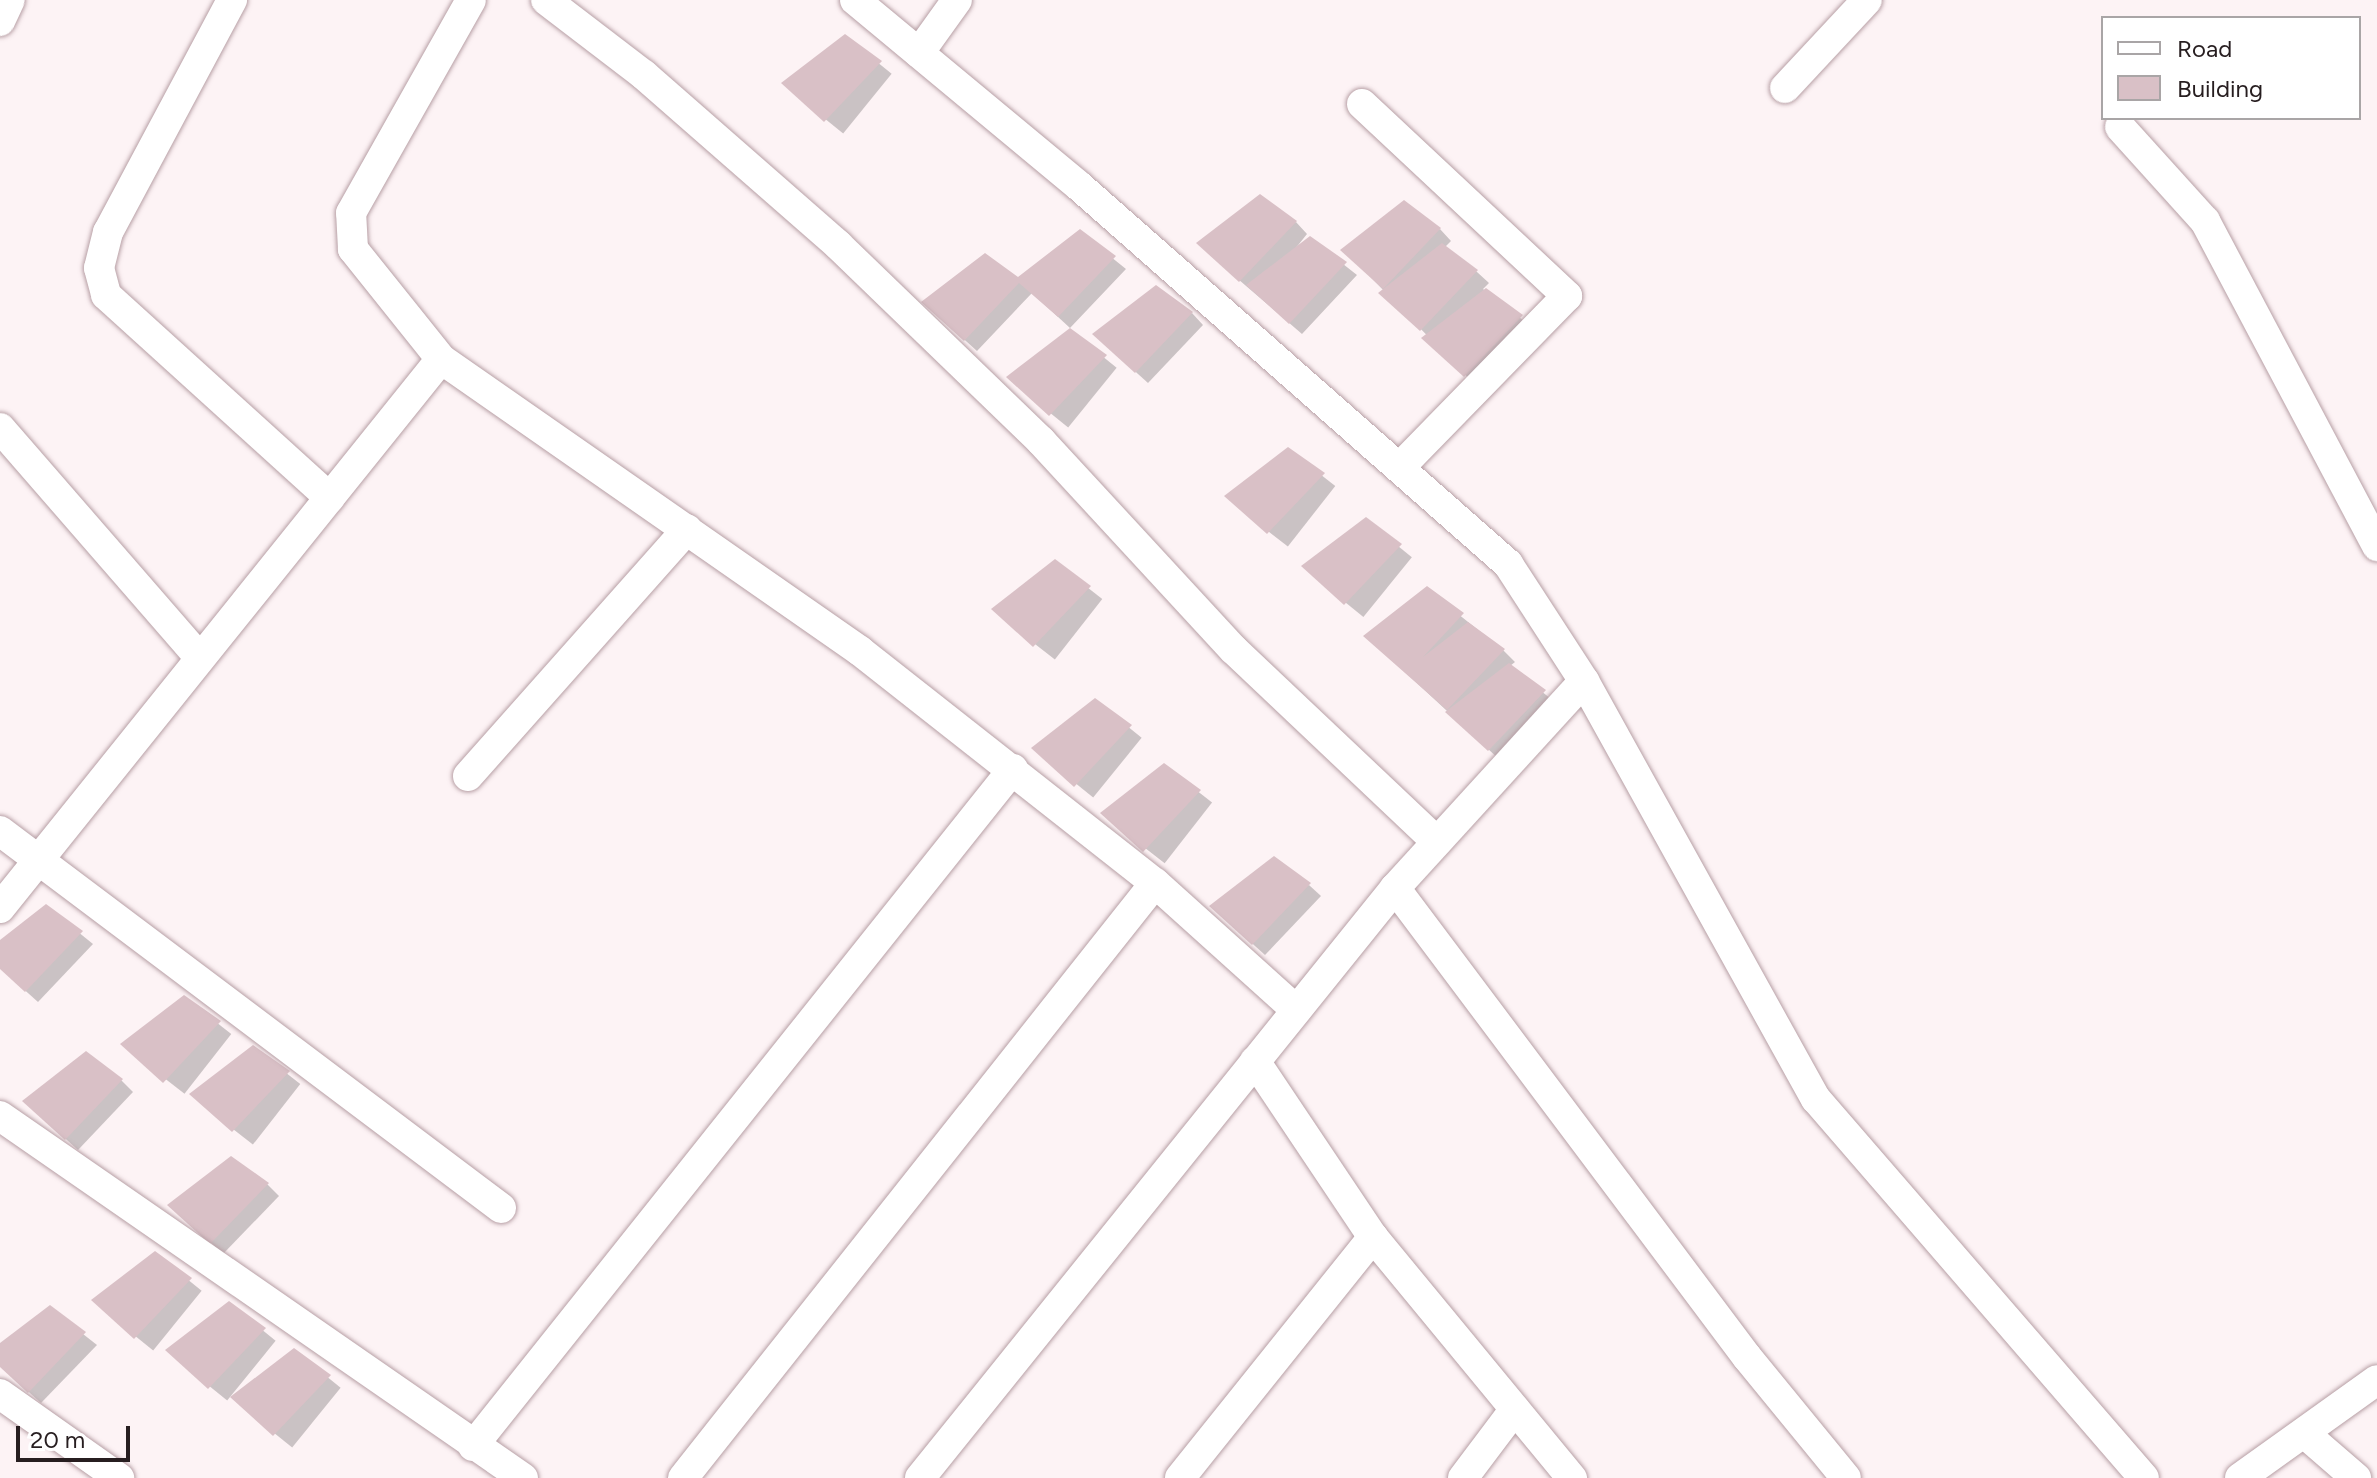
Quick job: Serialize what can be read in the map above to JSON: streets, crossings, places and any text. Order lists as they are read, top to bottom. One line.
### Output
{"legend":["Road","Building"],"scale_bar":"20 m"}
